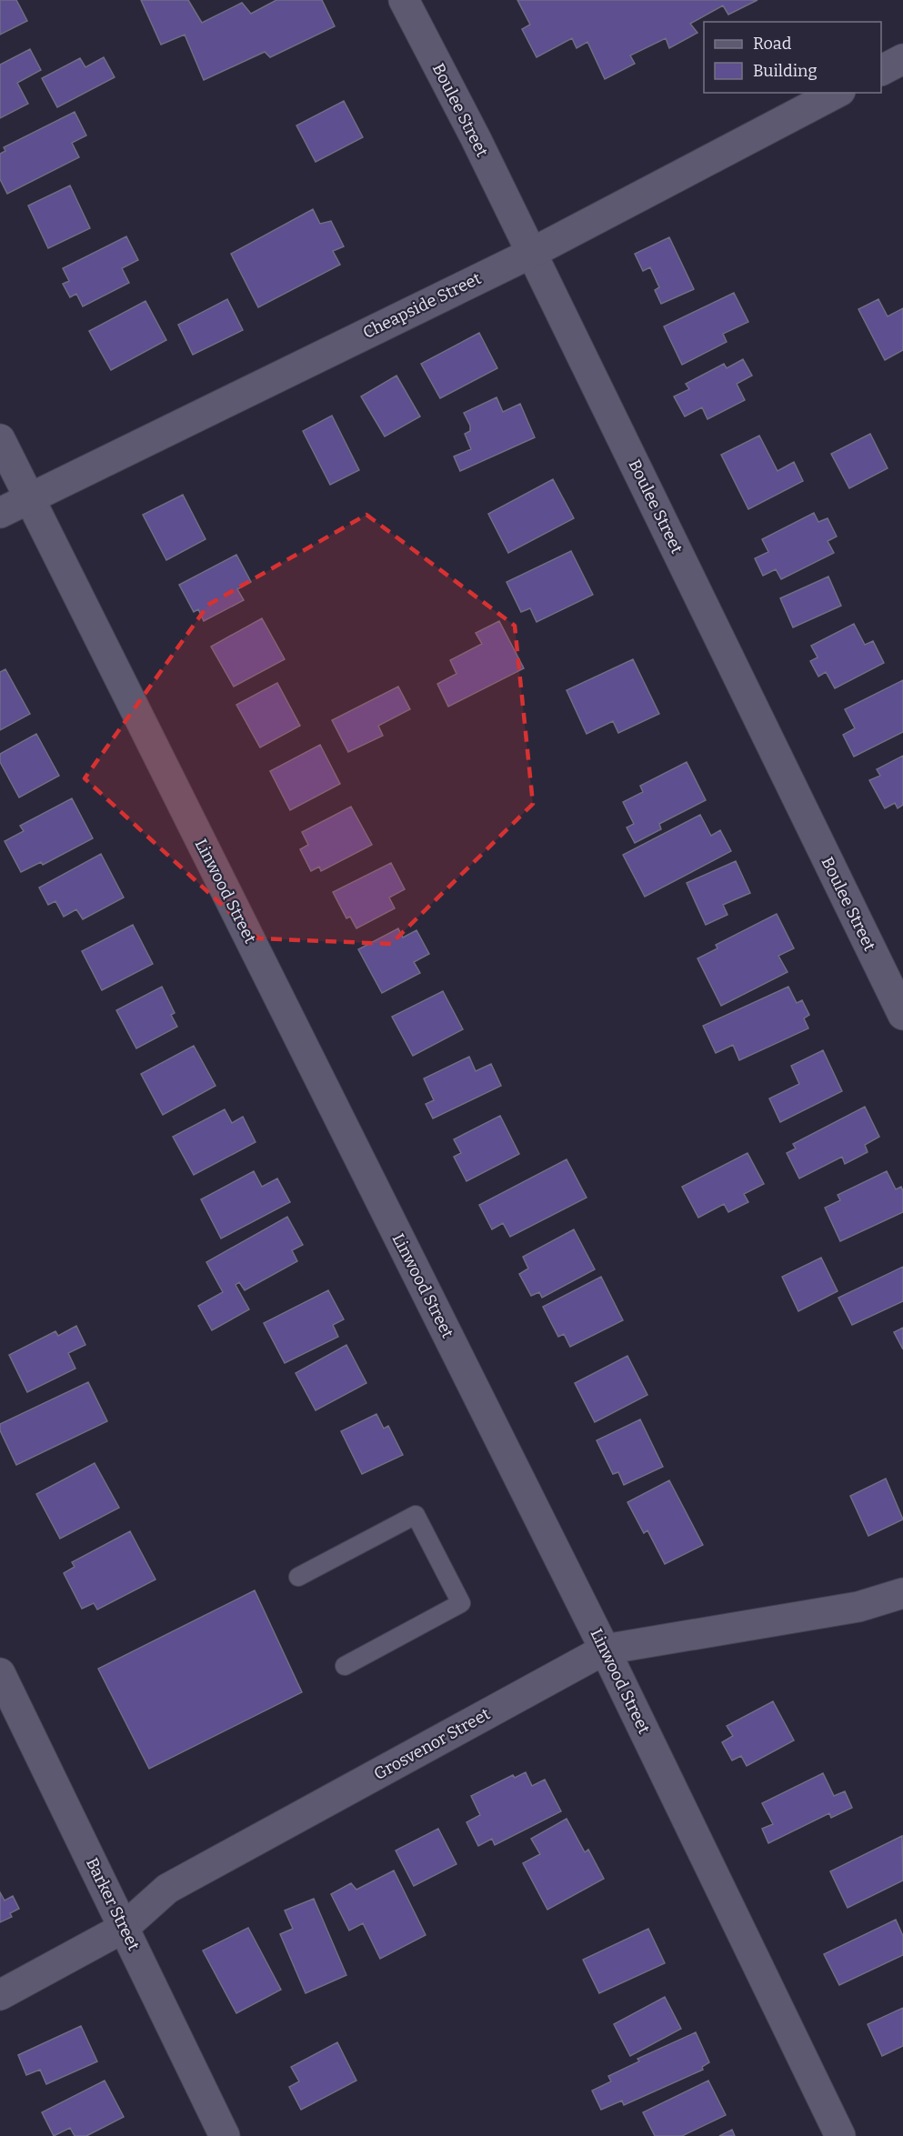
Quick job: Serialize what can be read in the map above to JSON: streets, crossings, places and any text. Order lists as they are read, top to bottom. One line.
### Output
{"streets":{"street":["Boulee Street","Cheapside Street","Linwood Street","Grosvenor Street","Barker Street"]},"crossings":[["Boulee Street","Cheapside Street"],["Cheapside Street","Linwood Street"],["Linwood Street","Grosvenor Street"],["Grosvenor Street","Barker Street"]],"legend":["Road","Building"]}
